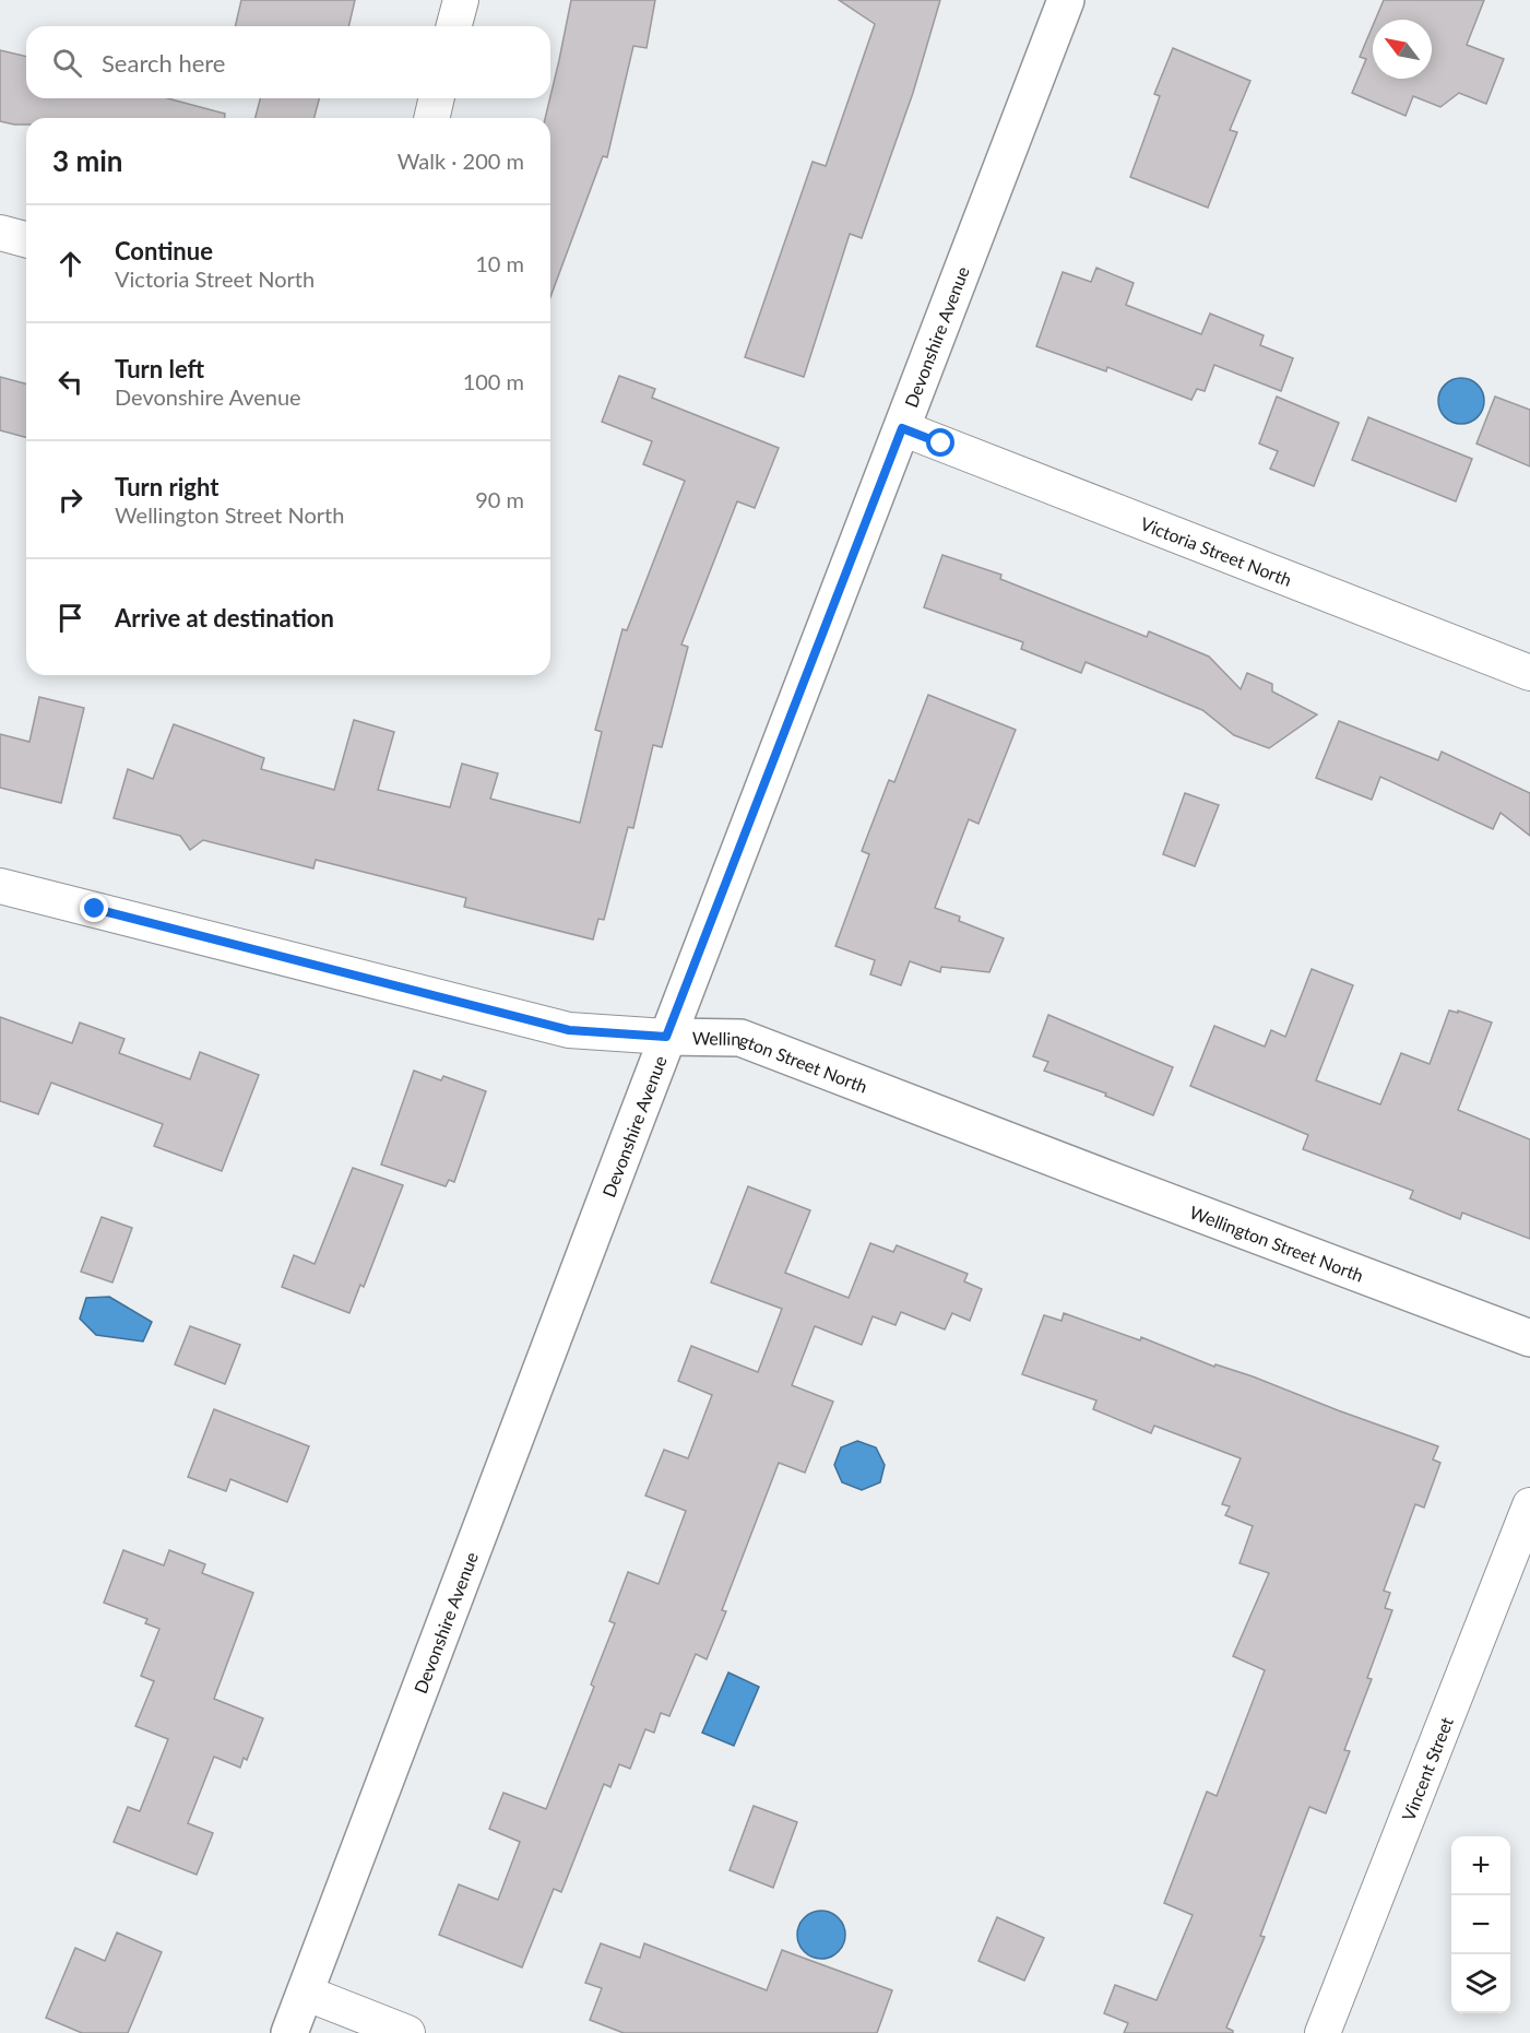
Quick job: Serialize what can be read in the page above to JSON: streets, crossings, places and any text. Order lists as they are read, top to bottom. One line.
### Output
{"streets":{"main road":["Devonshire Avenue","Wellington Street North"],"street":["Victoria Street North","Vincent Street"]},"crossings":[["Devonshire Avenue","Victoria Street North"],["Devonshire Avenue","Wellington Street North"]],"north":"top left","page":{"search":"Search here","heading":["3 min","Walk · 200 m"],"list":[["Continue","Victoria Street North","10 m"],["Turn left","Devonshire Avenue","100 m"],["Turn right","Wellington Street North","90 m"],"Arrive at destination"],"map_buttons":["+","−"]}}
